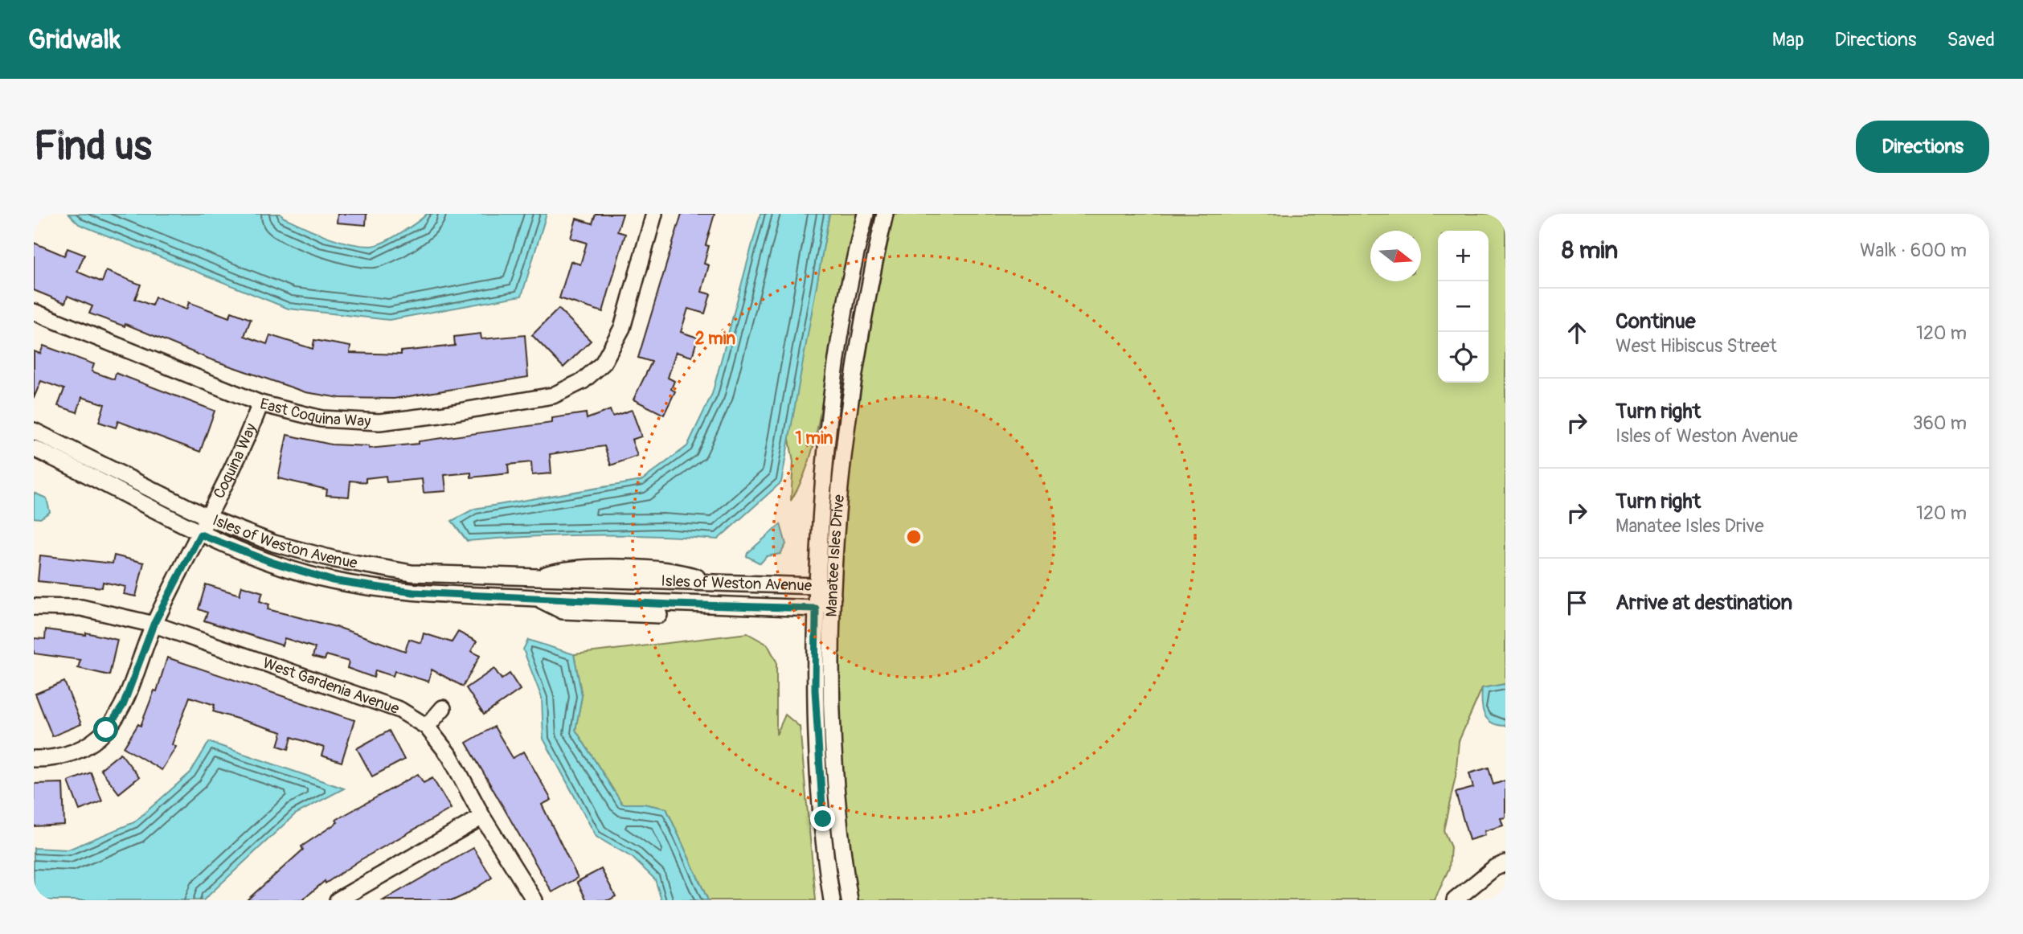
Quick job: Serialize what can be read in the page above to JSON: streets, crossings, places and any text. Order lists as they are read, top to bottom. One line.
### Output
{"streets":{"street":["East Coquina Way","Coquina Way","Isles of Weston Avenue","Manatee Isles Drive","West Gardenia Avenue"]},"crossings":[["East Coquina Way","Coquina Way"],["Coquina Way","Isles of Weston Avenue"],["Coquina Way","West Gardenia Avenue"],["Isles of Weston Avenue","Manatee Isles Drive"]],"north":"right","page":{"header":"Gridwalk","nav":["Map","Directions","Saved"],"buttons":"Directions","title":"Find us","heading":["8 min","Walk · 600 m"],"map_buttons":["+","−"],"list":[["Continue","West Hibiscus Street","120 m"],["Turn right","Isles of Weston Avenue","360 m"],["Turn right","Manatee Isles Drive","120 m"],"Arrive at destination"]},"rings":["2 min","1 min"]}
